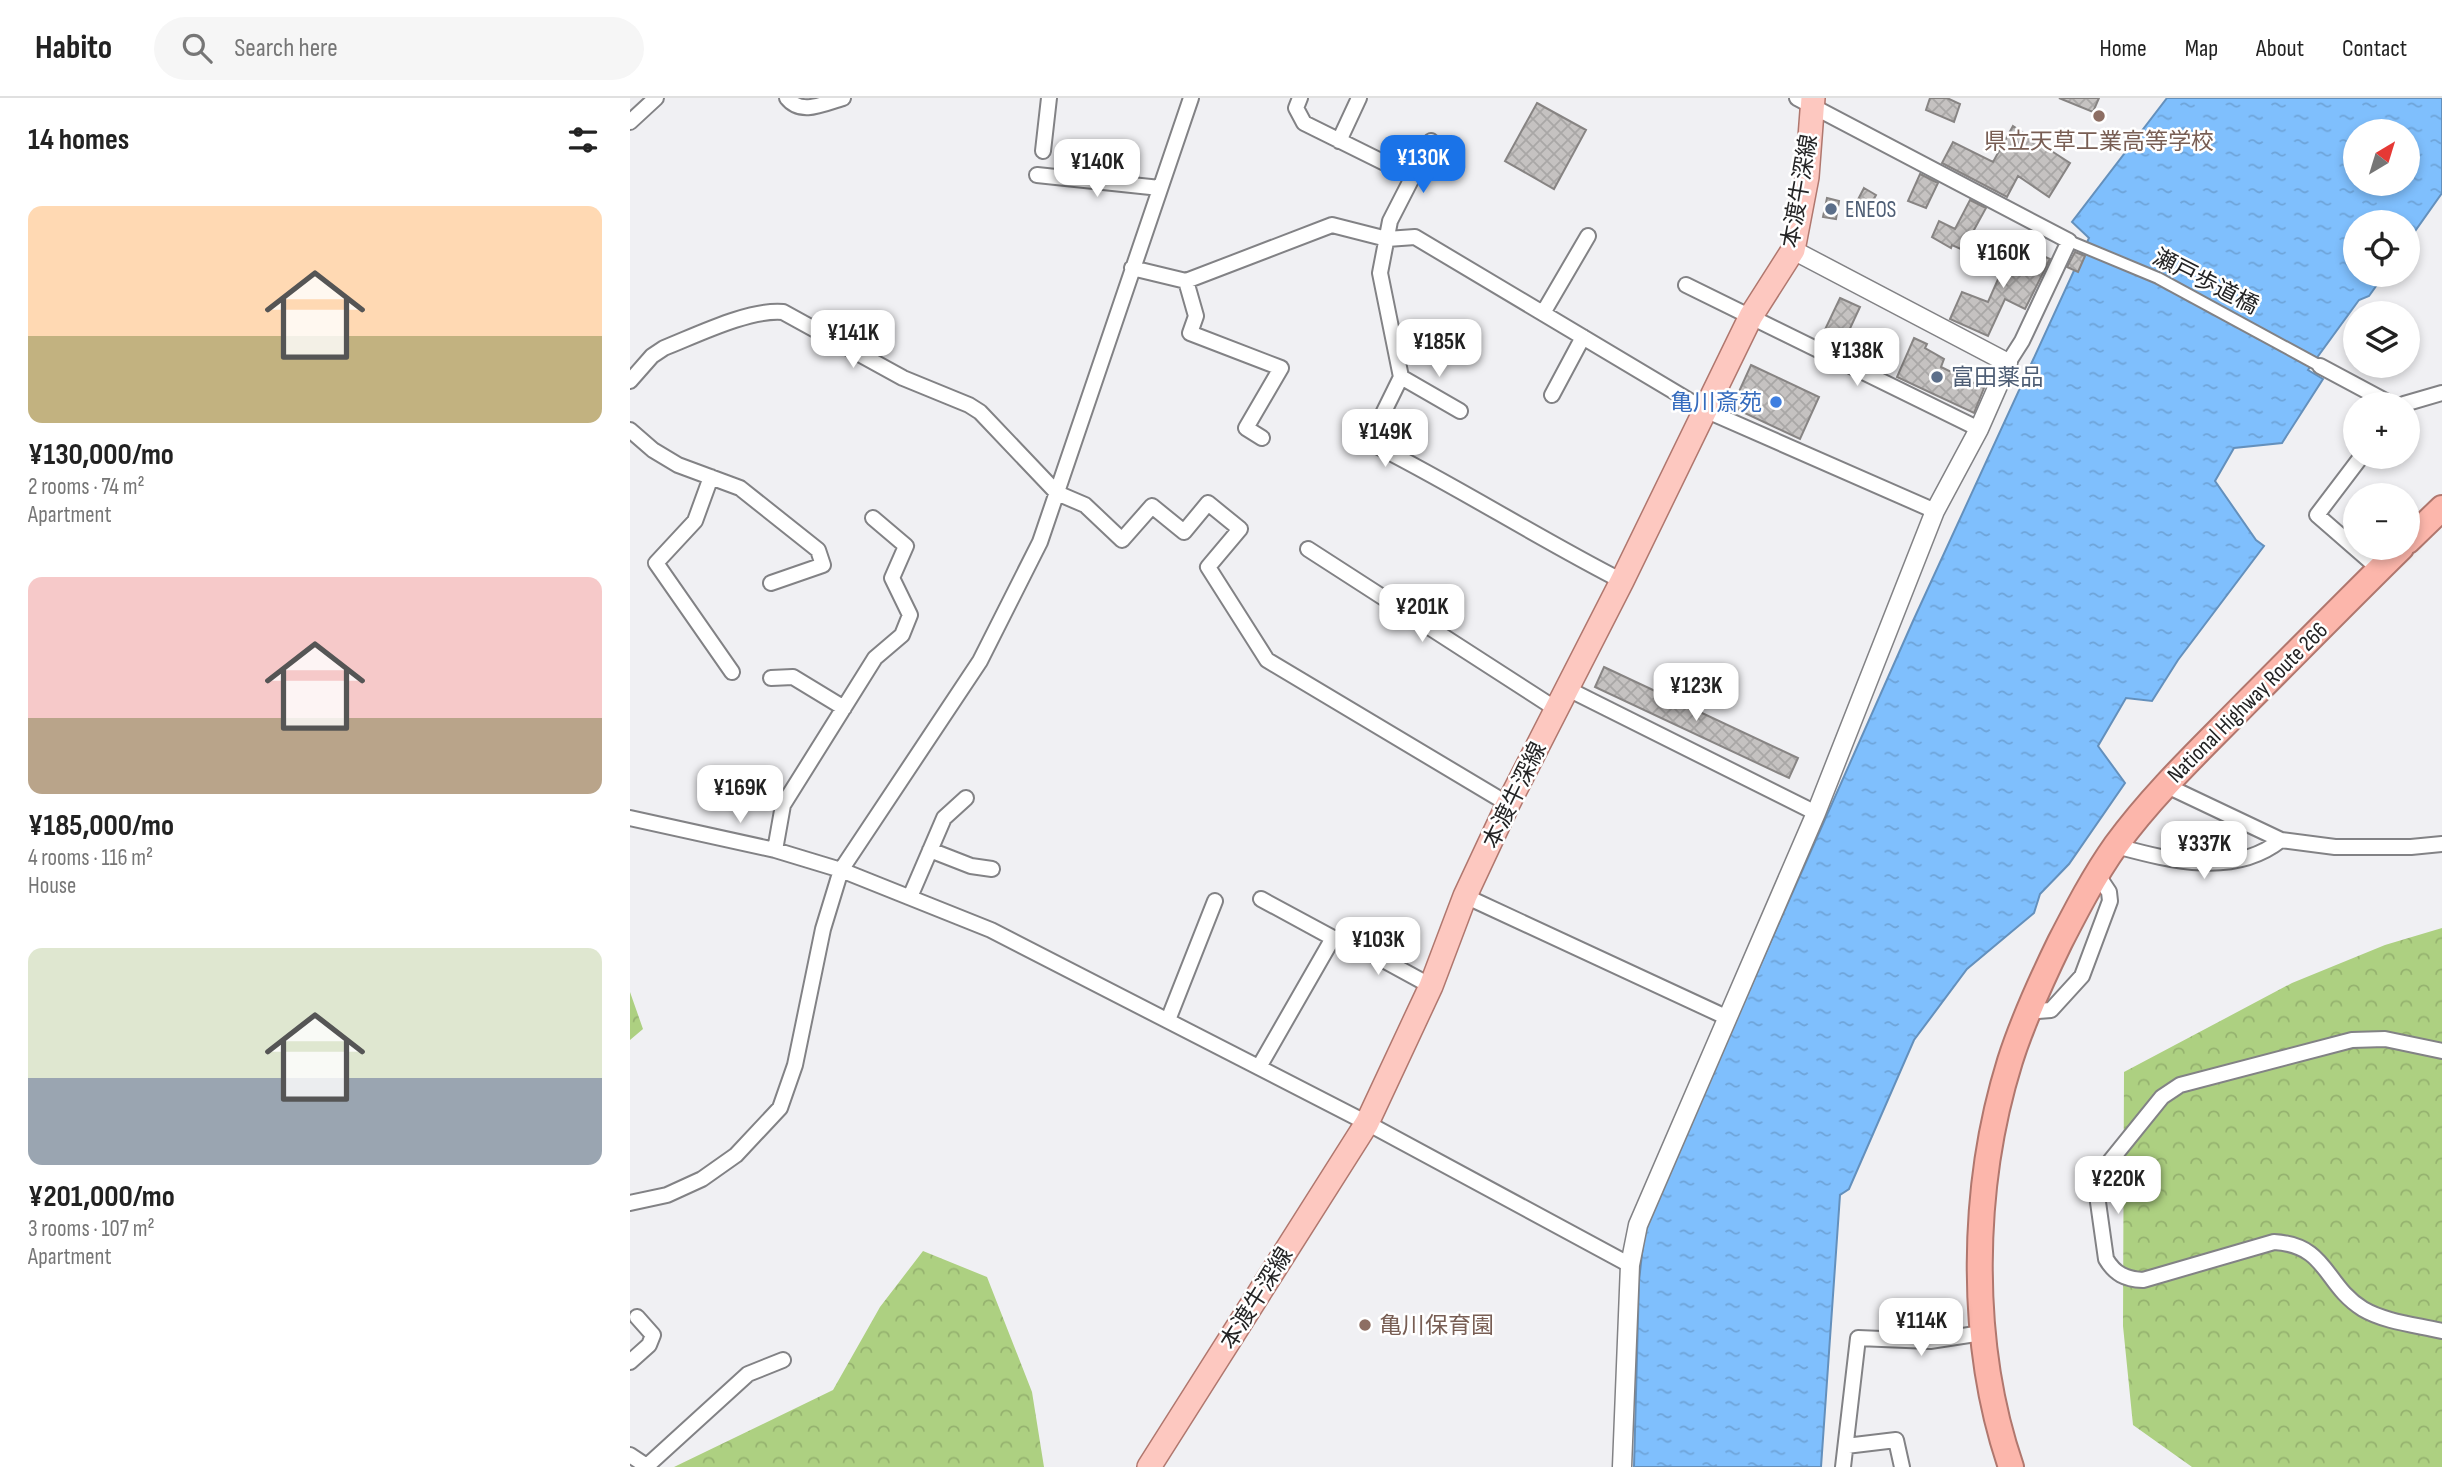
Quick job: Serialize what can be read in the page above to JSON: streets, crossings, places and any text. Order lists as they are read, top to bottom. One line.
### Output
{"streets":{"highway":["National Highway Route 266"],"main road":["本渡牛深線"],"street":["瀬戸歩道橋"]},"places":["県立天草工業高等学校","ENEOS","富田薬品","亀川斎苑","亀川保育園"],"north":"top right","page":{"header":"Habito","search":"Search here","nav":["Home","Map","About","Contact"],"heading":"14 homes","map_buttons":["+","−"],"price":["¥130K","¥140K","¥160K","¥141K","¥185K","¥138K","¥149K","¥201K","¥123K","¥169K","¥337K","¥103K","¥220K","¥114K"],"list":[{"name":"¥130,000/mo","note":"2 rooms · 74 m² · Apartment"},{"name":"¥185,000/mo","note":"4 rooms · 116 m² · House"},{"name":"¥201,000/mo","note":"3 rooms · 107 m² · Apartment"}]}}
